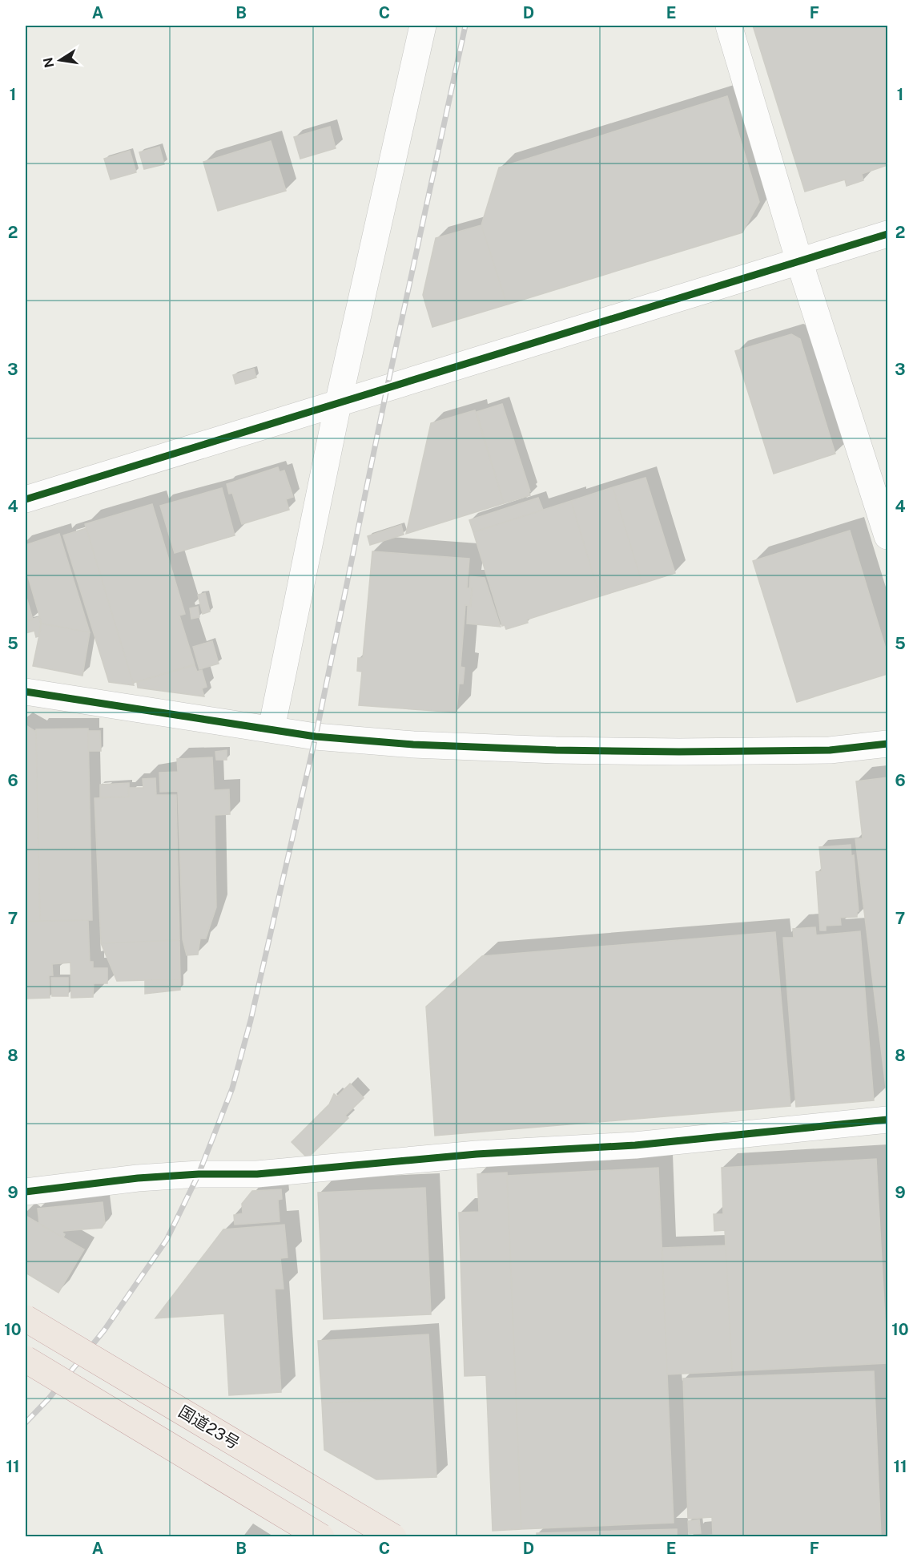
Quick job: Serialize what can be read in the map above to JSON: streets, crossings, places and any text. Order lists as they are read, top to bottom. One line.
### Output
{"streets":{"highway":["国道23号"]},"north":"left","grid":{"columns":["A","B","C","D","E","F"],"rows":["1","2","3","4","5","6","7","8","9","10","11"]}}
